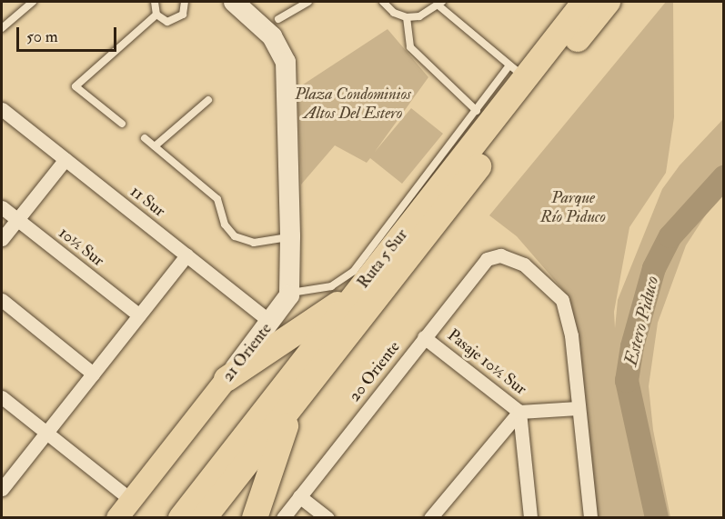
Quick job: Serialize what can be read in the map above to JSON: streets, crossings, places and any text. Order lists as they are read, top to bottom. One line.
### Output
{"streets":{"highway":["Ruta 5 Sur"],"main road":["21 Oriente"],"street":["11 Sur","10½ Sur","Pasaje 10½ Sur","20 Oriente"]},"crossings":[["11 Sur","21 Oriente"],["Pasaje 10½ Sur","20 Oriente"]],"water":["Estero Piduco"],"parks":["Plaza Condominios Altos Del Estero","Parque Río Piduco"],"scale_bar":"50 m"}
